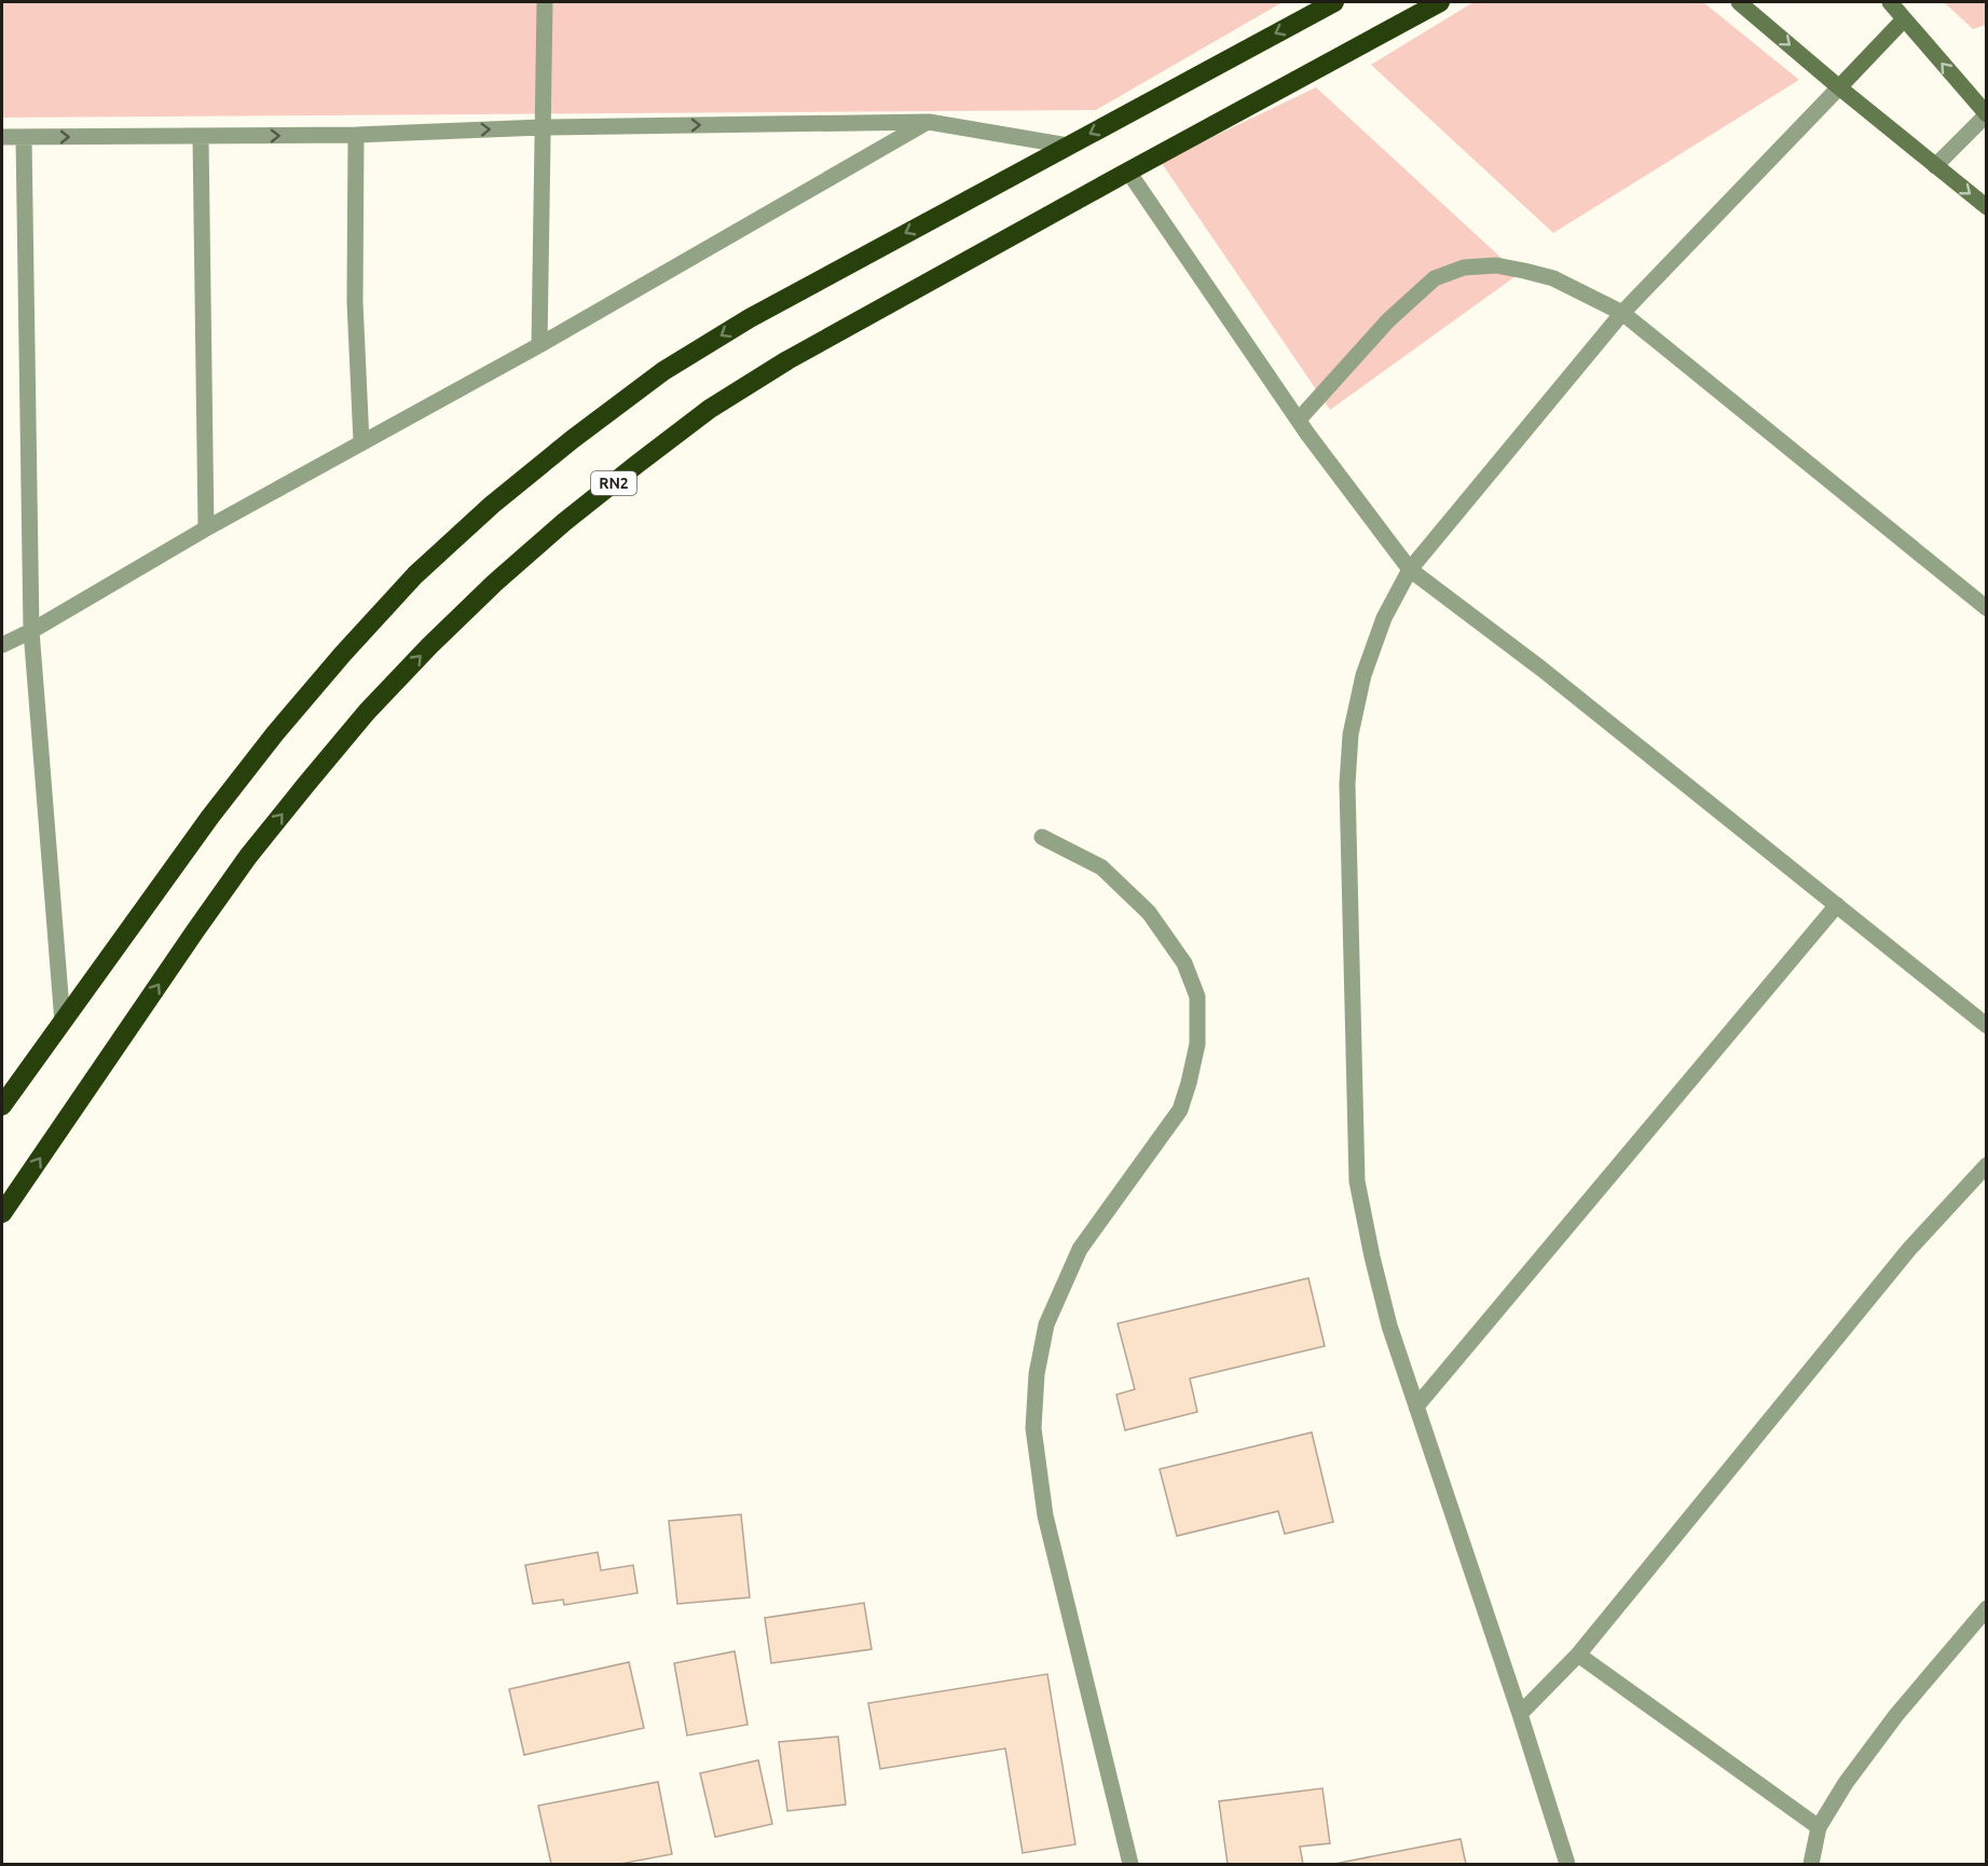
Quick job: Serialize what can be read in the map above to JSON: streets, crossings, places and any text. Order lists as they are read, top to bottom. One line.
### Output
{"streets":{"highway":["RN2"]}}
